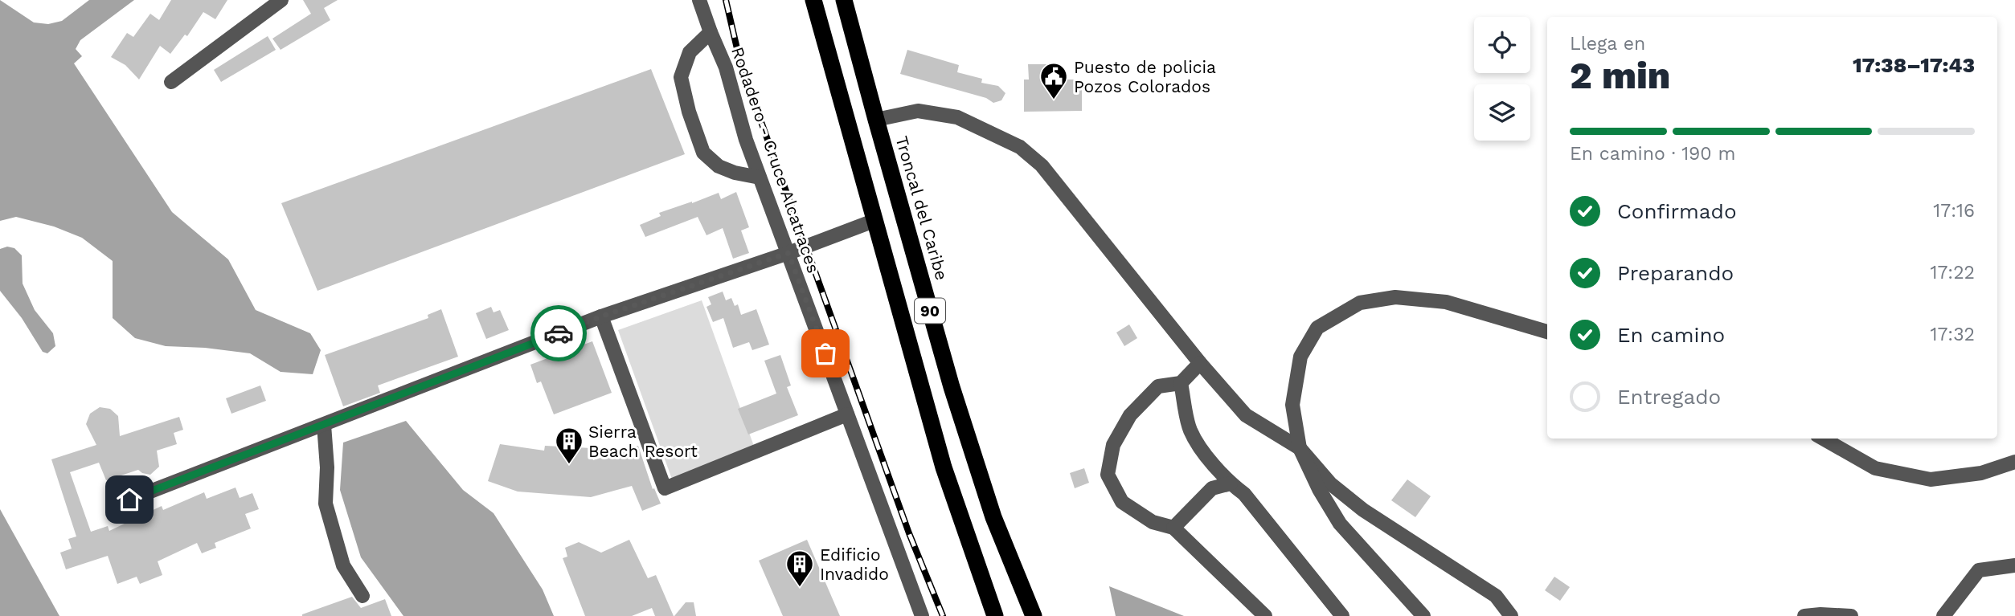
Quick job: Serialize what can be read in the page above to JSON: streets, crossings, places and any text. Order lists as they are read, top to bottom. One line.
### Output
{"streets":{"highway":["Troncal del Caribe","90"],"street":["Rodadero - Cruce Alcatraces"]},"places":{"public building":["Puesto de policia Pozos Colorados"],"building":["Sierra Beach Resort","Edificio Invadido"]},"page":{"heading":["2 min","Llega en","17:38–17:43"],"bar":"En camino · 190 m","list":[["Confirmado","17:16"],["Preparando","17:22"],["En camino","17:32"],"Entregado"]}}
